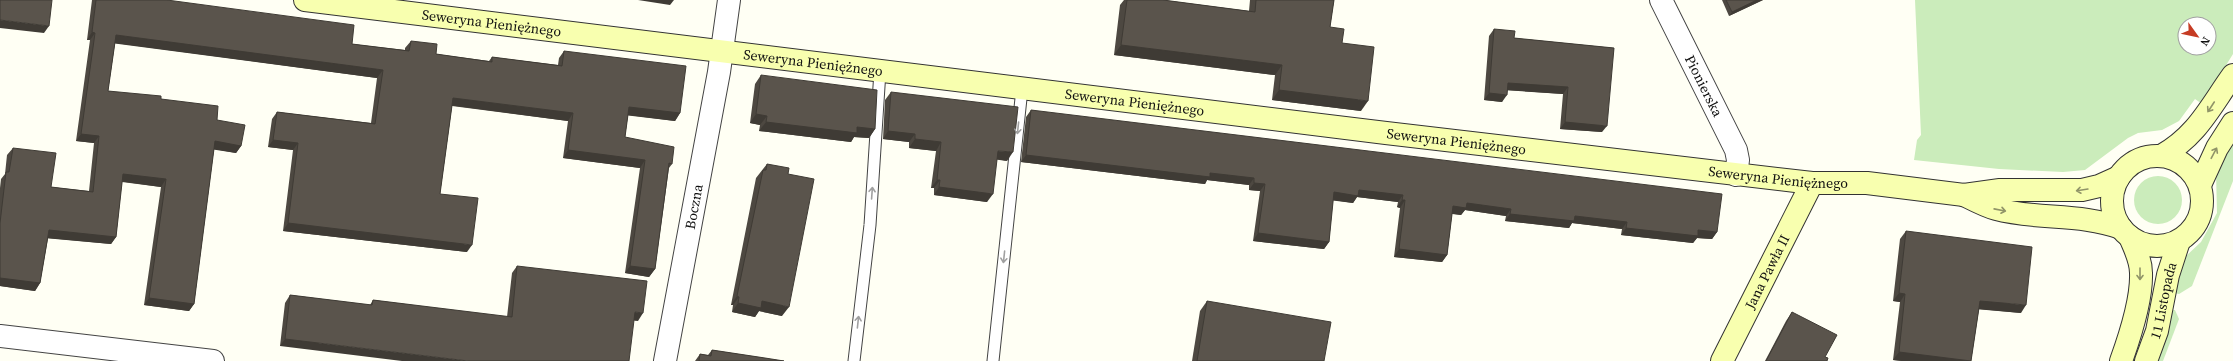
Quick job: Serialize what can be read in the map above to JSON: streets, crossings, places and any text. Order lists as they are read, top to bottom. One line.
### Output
{"streets":{"street":["Seweryna Pieniężnego","Pionierska","Boczna","Jana Pawła II","11 Listopada"]},"crossings":[["Seweryna Pieniężnego","Pionierska"],["Seweryna Pieniężnego","Boczna"],["Seweryna Pieniężnego","Jana Pawła II"],["Seweryna Pieniężnego","11 Listopada"]],"north":"bottom right"}
